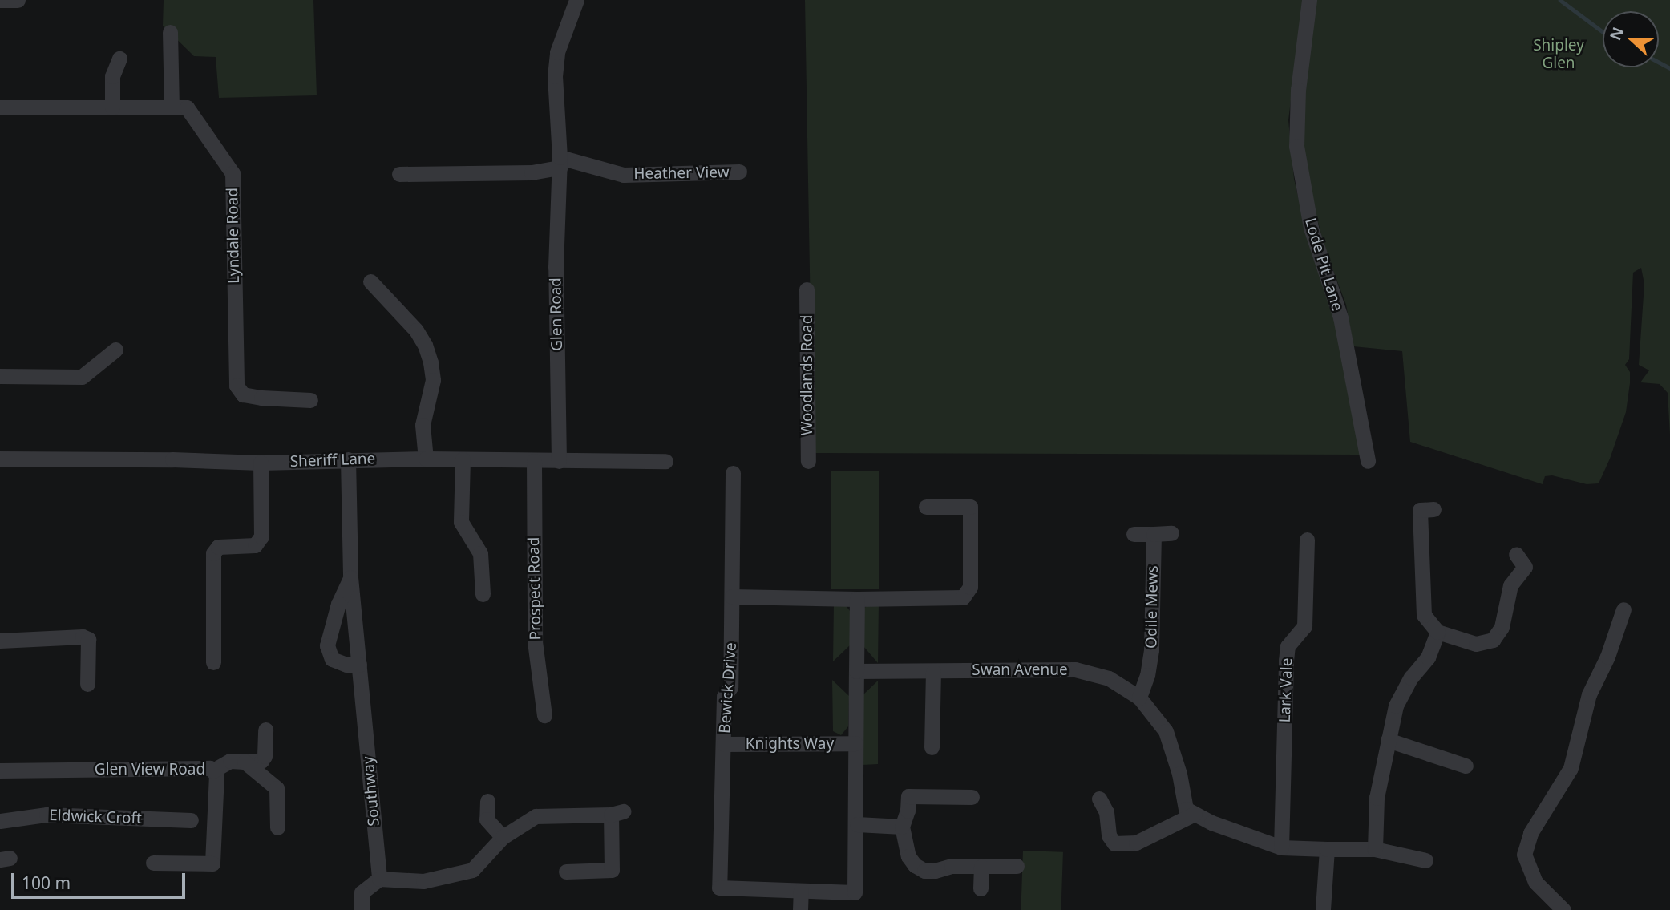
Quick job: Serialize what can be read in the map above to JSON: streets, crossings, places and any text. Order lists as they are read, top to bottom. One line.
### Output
{"streets":{"street":["Heather View","Lyndale Road","Lode Pit Lane","Glen Road","Woodlands Road","Sheriff Lane","Prospect Road","Odile Mews","Swan Avenue","Bewick Drive","Lark Vale","Knights Way","Glen View Road","Southway","Eldwick Croft"]},"crossings":[["Heather View","Glen Road"],["Glen Road","Sheriff Lane"],["Sheriff Lane","Prospect Road"],["Sheriff Lane","Southway"],["Odile Mews","Swan Avenue"],["Bewick Drive","Knights Way"]],"parks":["Shipley Glen"],"scale_bar":"100 m","north":"left"}
